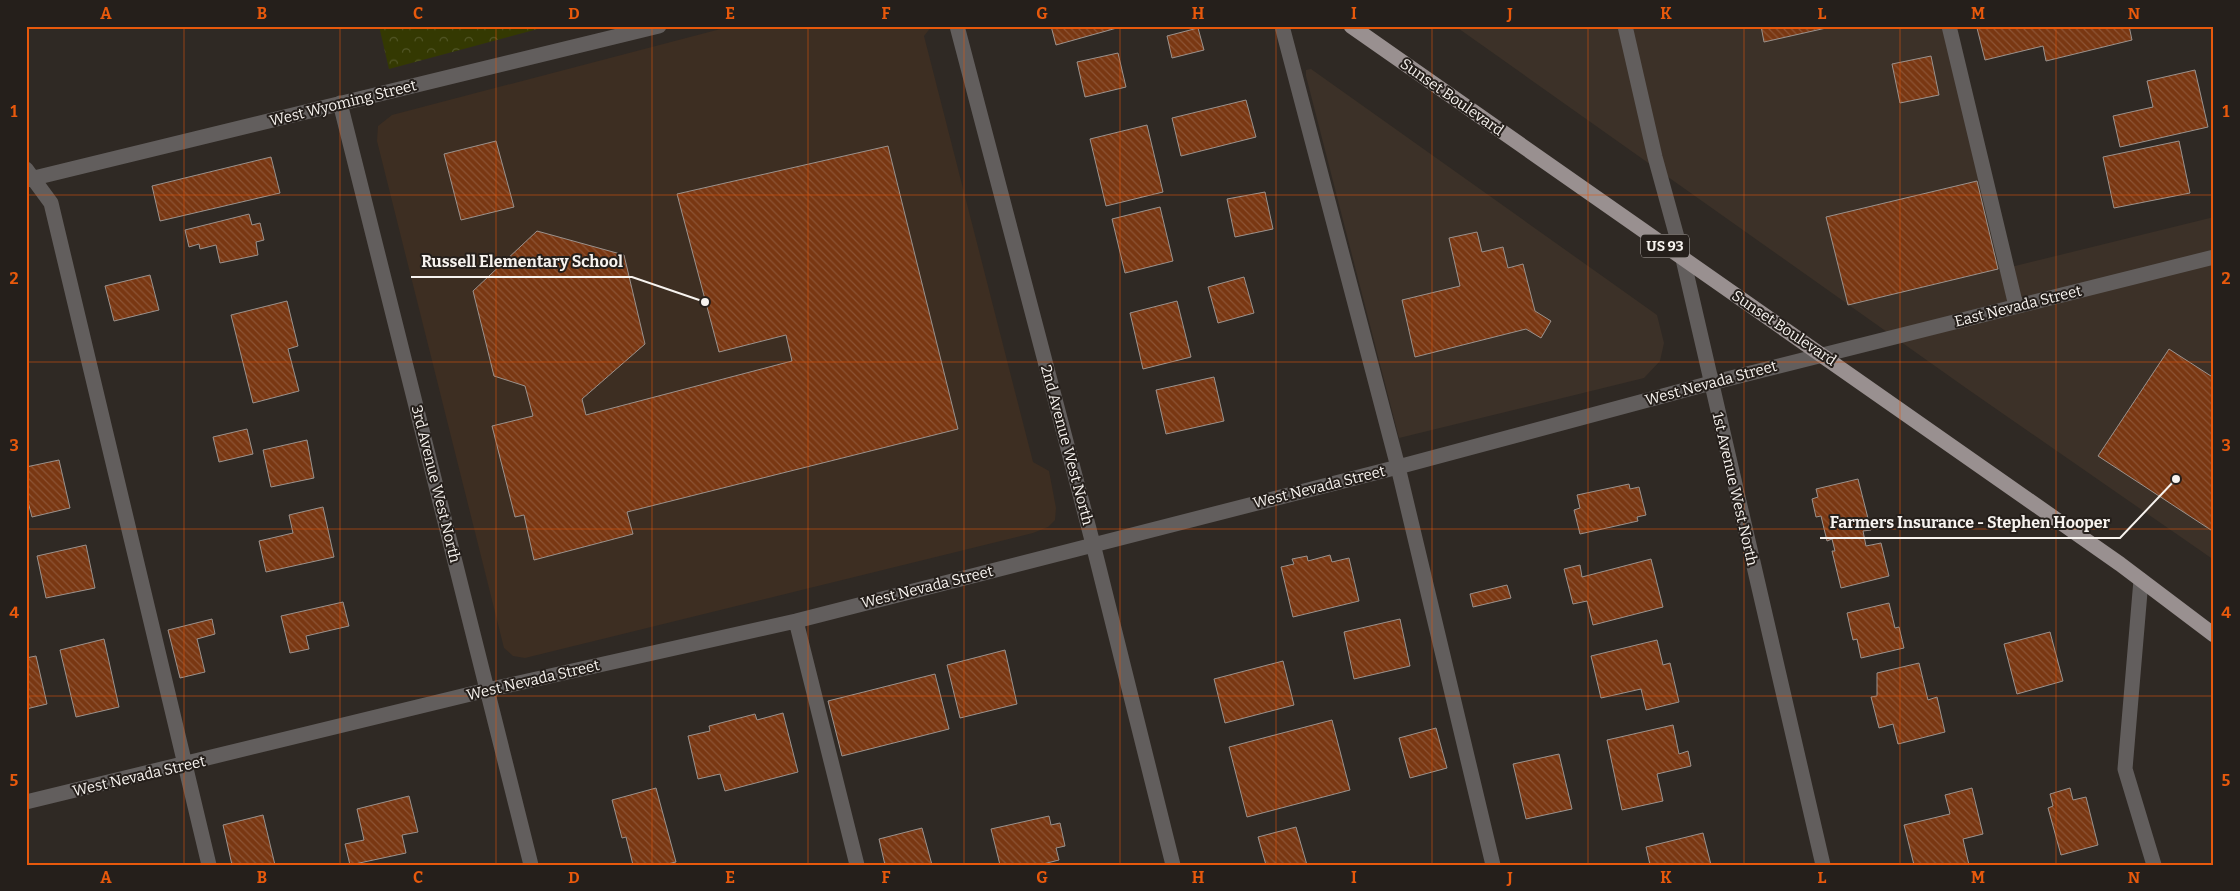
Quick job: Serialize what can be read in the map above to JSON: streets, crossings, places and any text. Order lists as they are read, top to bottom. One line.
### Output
{"streets":{"main road":["Sunset Boulevard","US 93"],"street":["West Wyoming Street","East Nevada Street","West Nevada Street","2nd Avenue West North","3rd Avenue West North","1st Avenue West North"]},"crossings":[["Sunset Boulevard","East Nevada Street"],["Sunset Boulevard","West Nevada Street"],["Sunset Boulevard","1st Avenue West North"],["West Wyoming Street","3rd Avenue West North"],["East Nevada Street","West Nevada Street"],["West Nevada Street","2nd Avenue West North"],["West Nevada Street","3rd Avenue West North"],["West Nevada Street","1st Avenue West North"]],"places":["Russell Elementary School","Farmers Insurance - Stephen Hooper"],"grid":{"columns":["A","B","C","D","E","F","G","H","I","J","K","L","M","N"],"rows":["1","2","3","4","5"]}}
